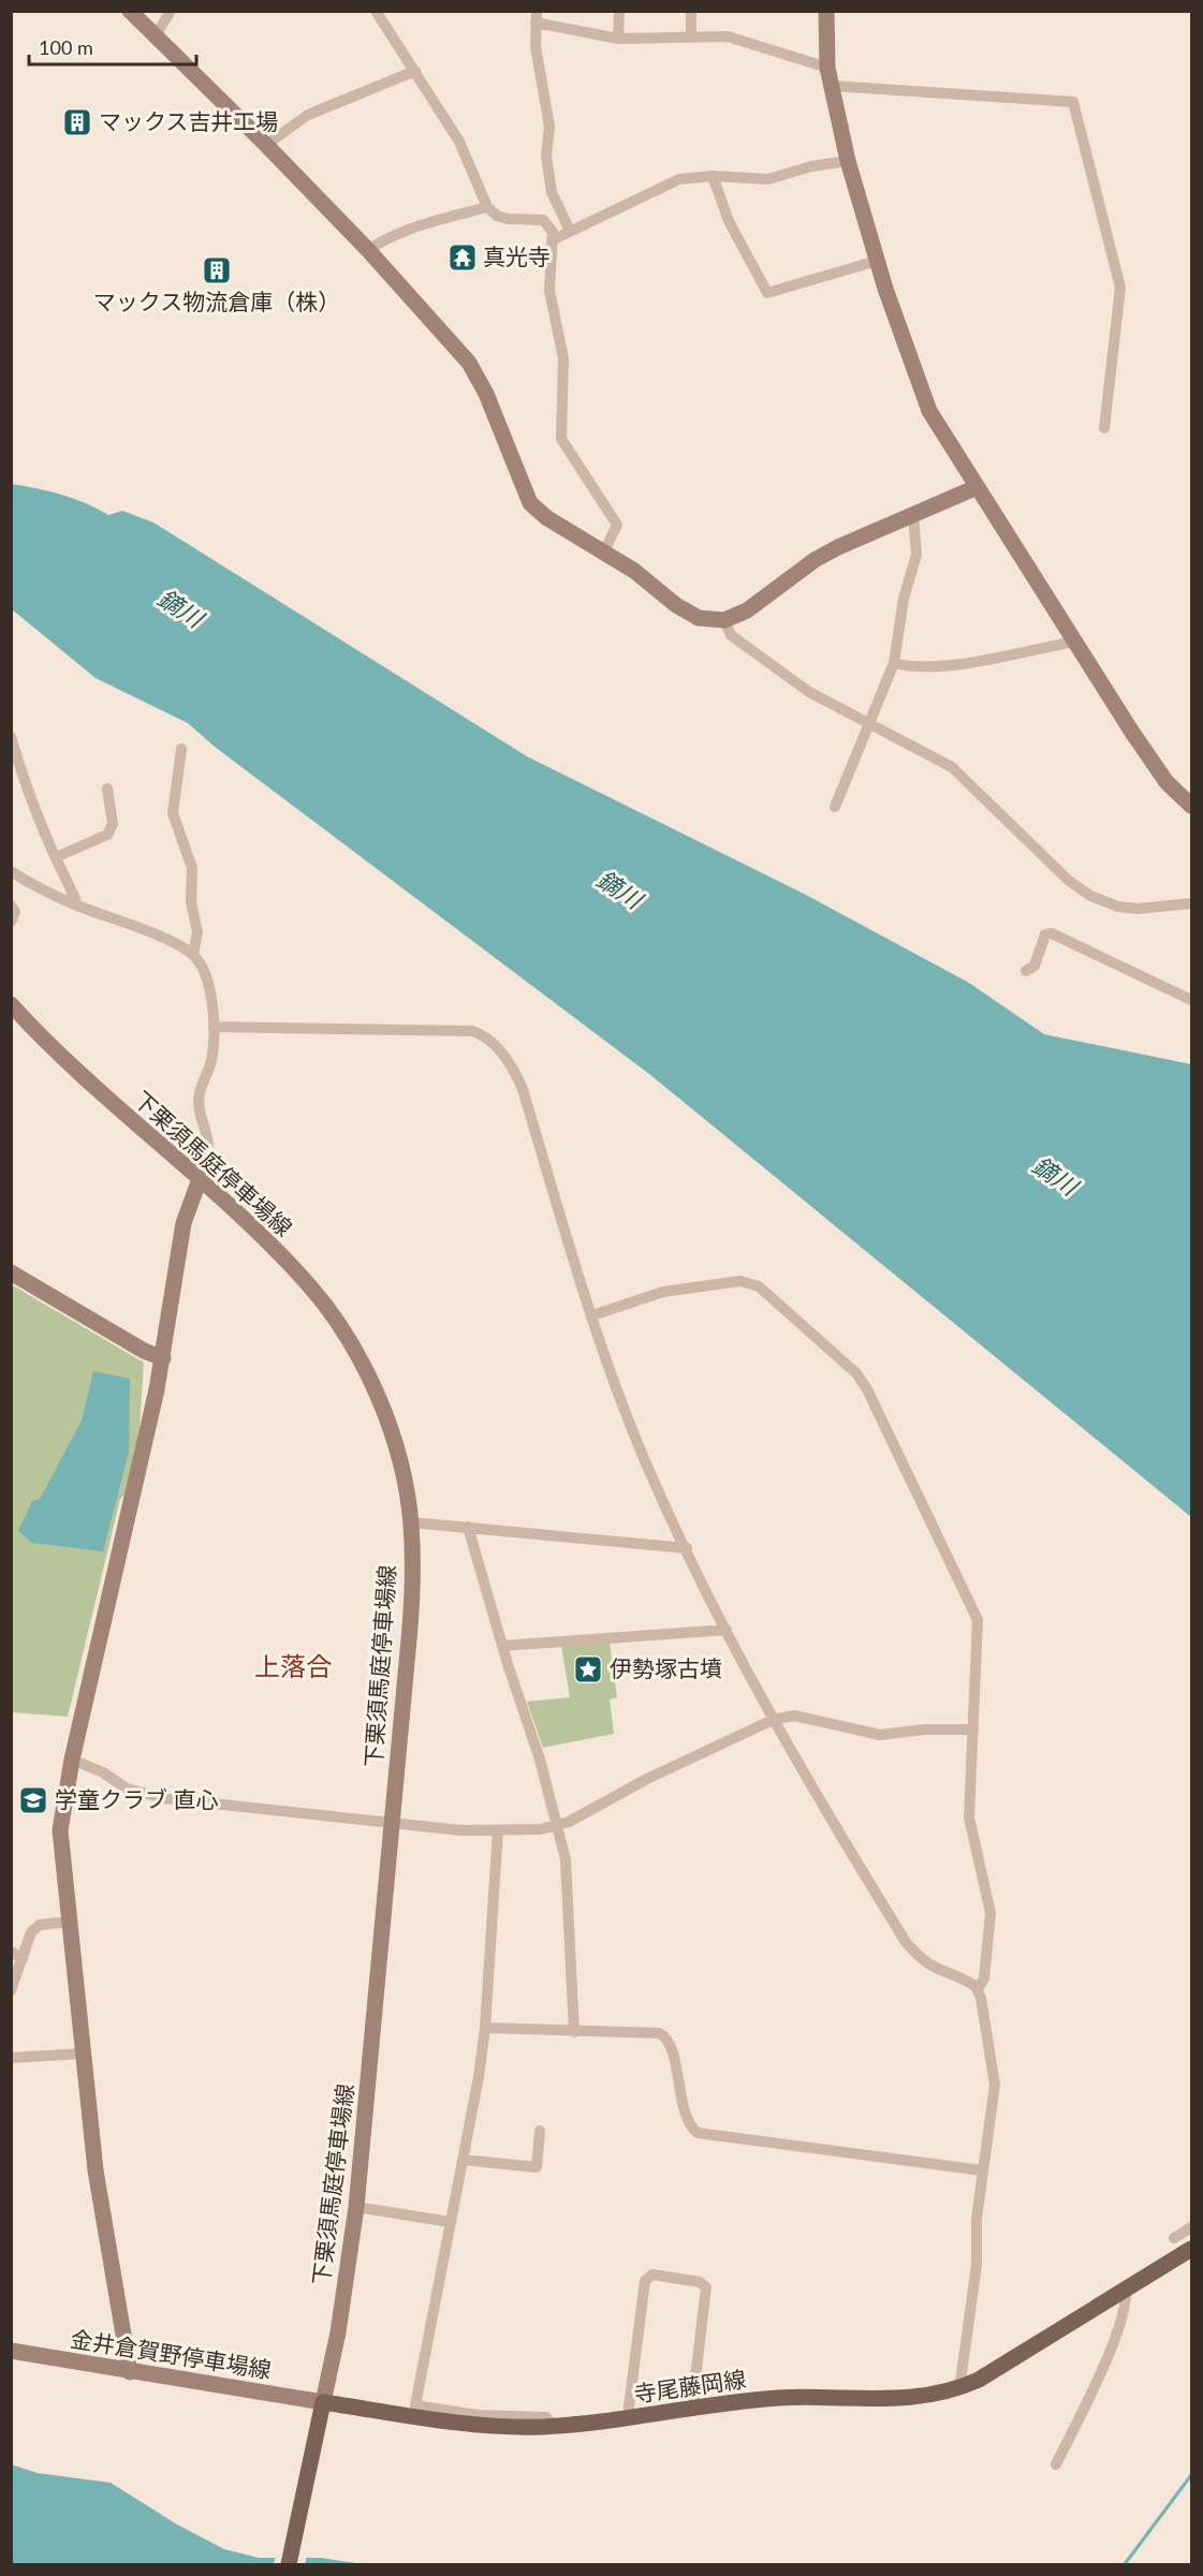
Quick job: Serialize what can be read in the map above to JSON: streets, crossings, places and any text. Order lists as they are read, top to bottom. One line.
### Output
{"streets":{"main road":["寺尾藤岡線"],"street":["下栗須馬庭停車場線","金井倉賀野停車場線"]},"crossings":[["下栗須馬庭停車場線","金井倉賀野停車場線"],["下栗須馬庭停車場線","寺尾藤岡線"],["金井倉賀野停車場線","寺尾藤岡線"]],"districts":["上落合"],"water":["鏑川"],"places":{"building":["マックス吉井工場","マックス物流倉庫（株）"],"temple":["真光寺"],"place":["伊勢塚古墳"],"school or university":["学童クラブ 直心"]},"scale_bar":"100 m"}
